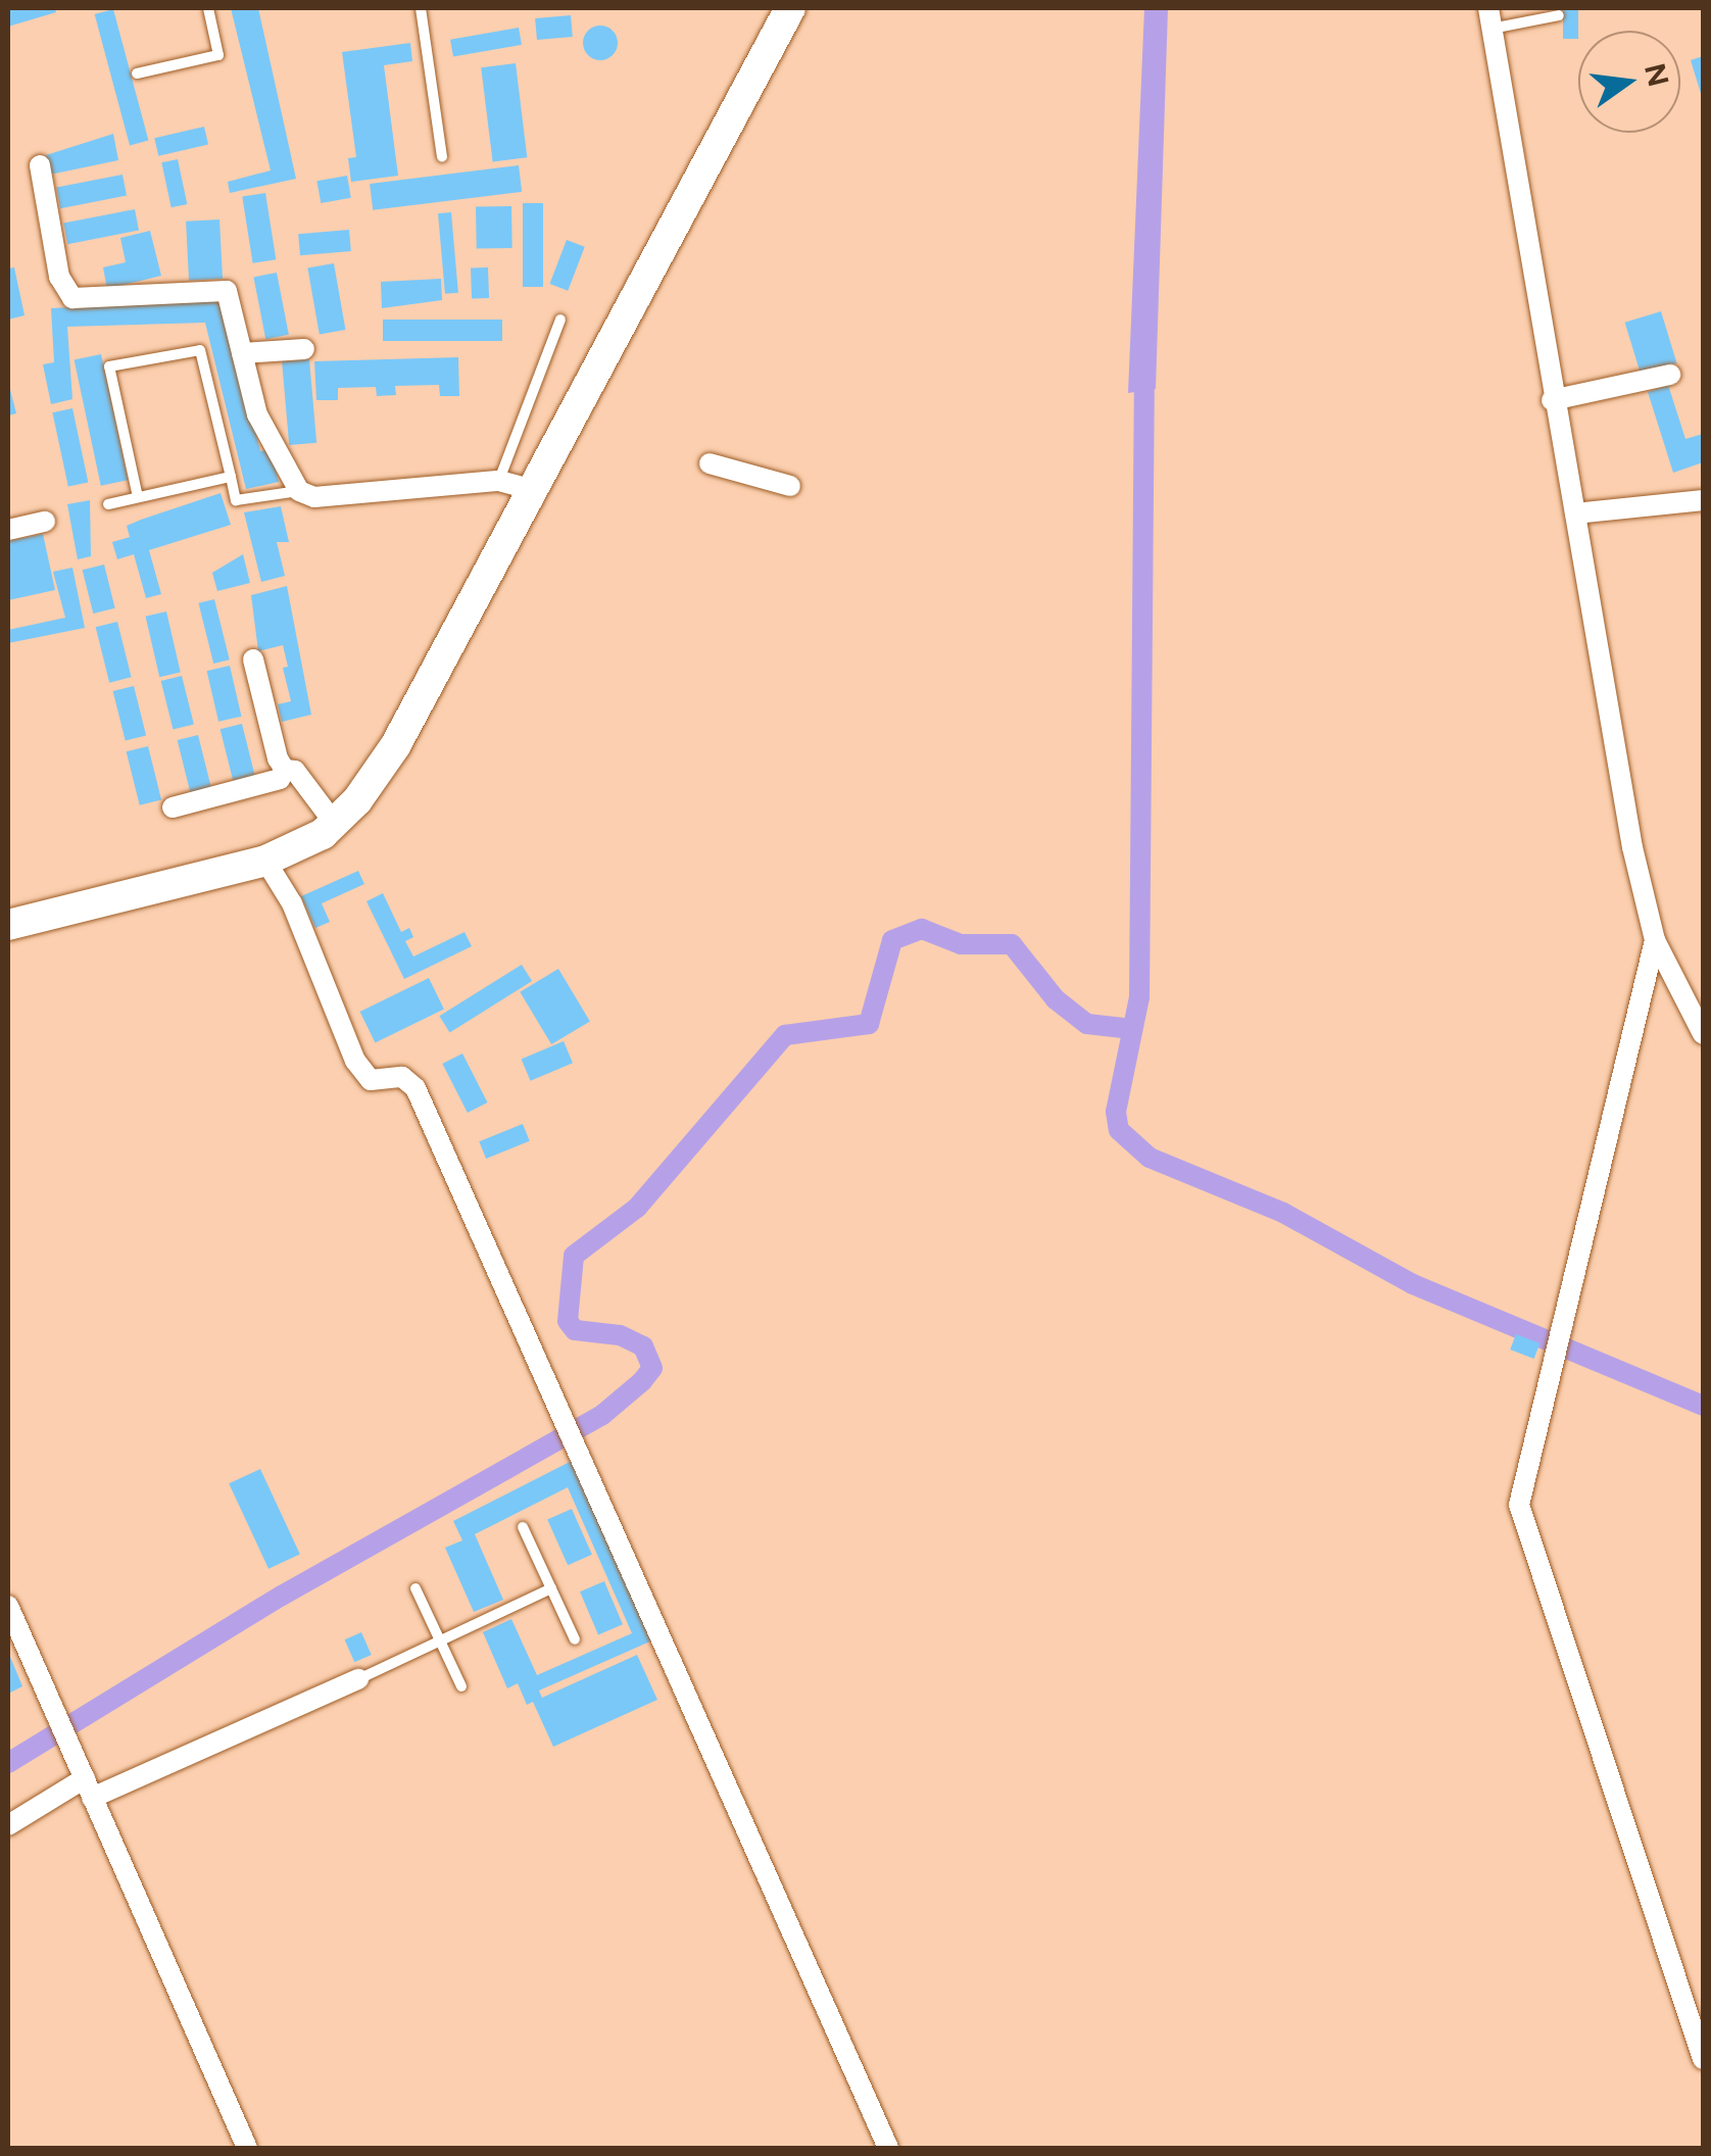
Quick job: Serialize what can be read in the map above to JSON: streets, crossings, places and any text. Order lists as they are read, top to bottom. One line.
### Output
{"north":"right"}
